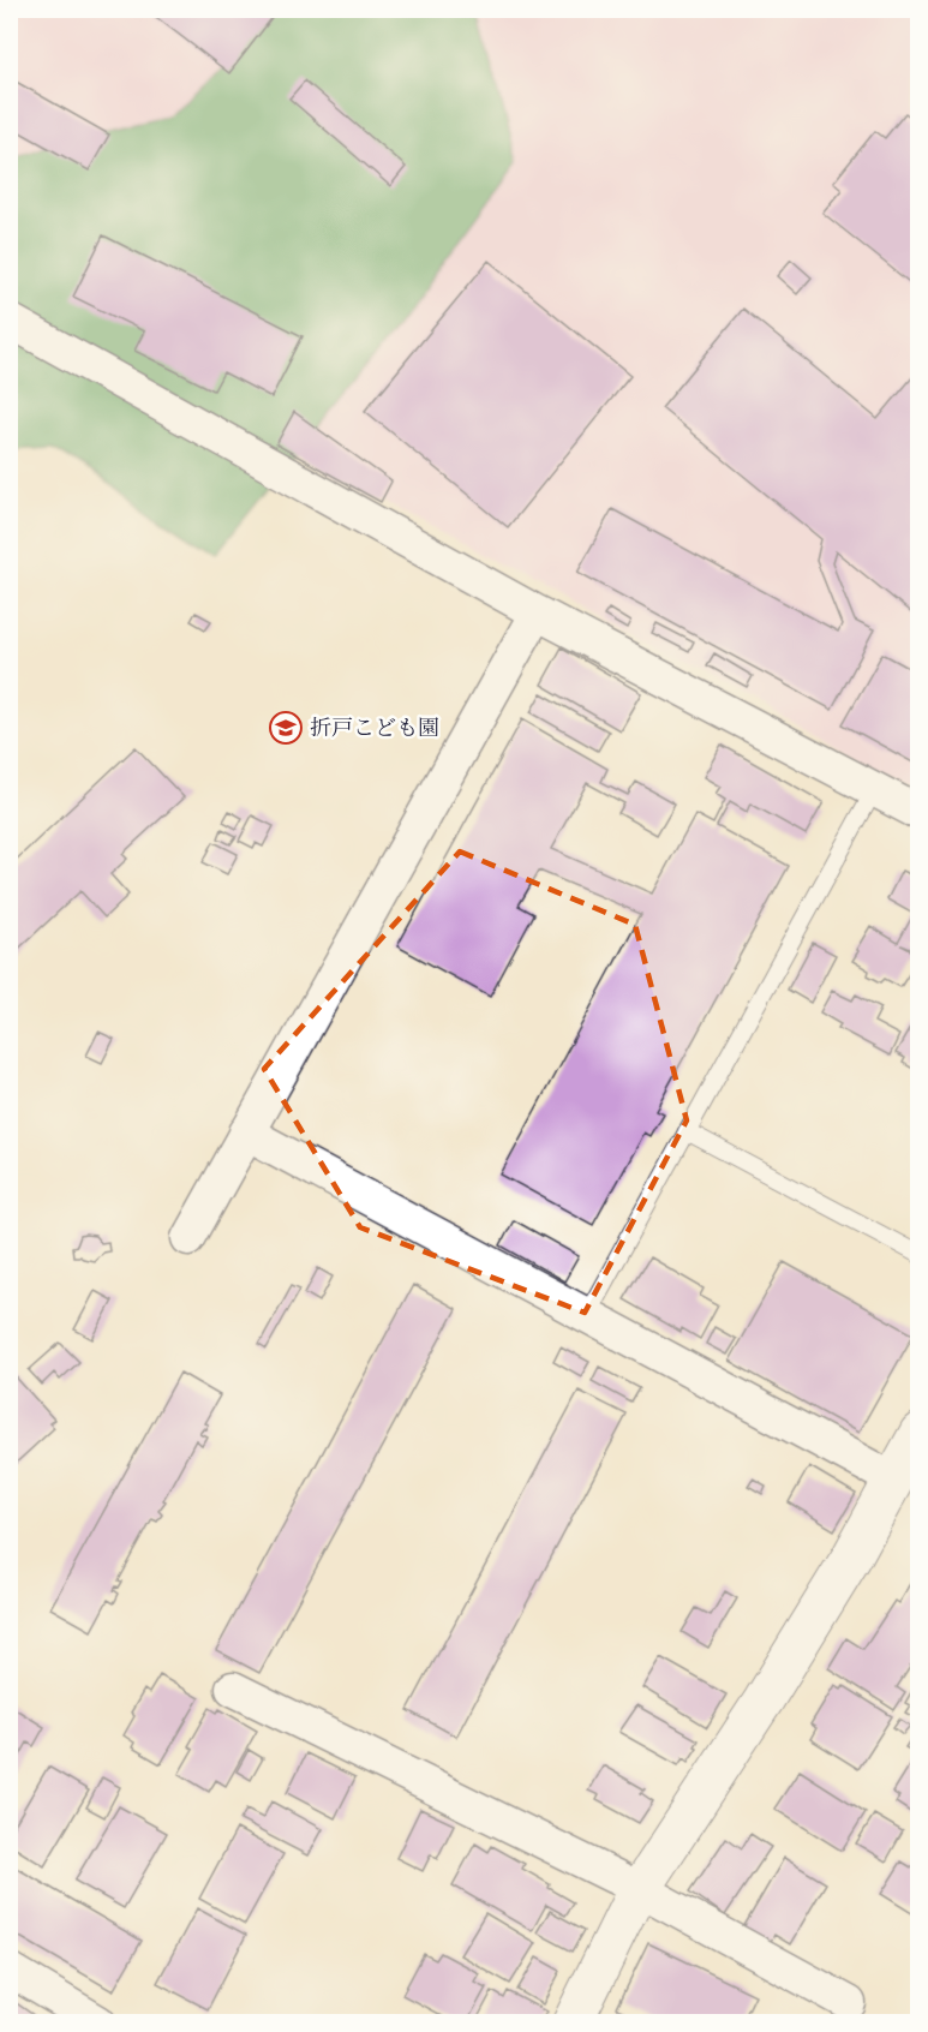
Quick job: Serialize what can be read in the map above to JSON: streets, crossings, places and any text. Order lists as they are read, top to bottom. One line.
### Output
{"places":{"school or university":["折戸こども園"]}}
